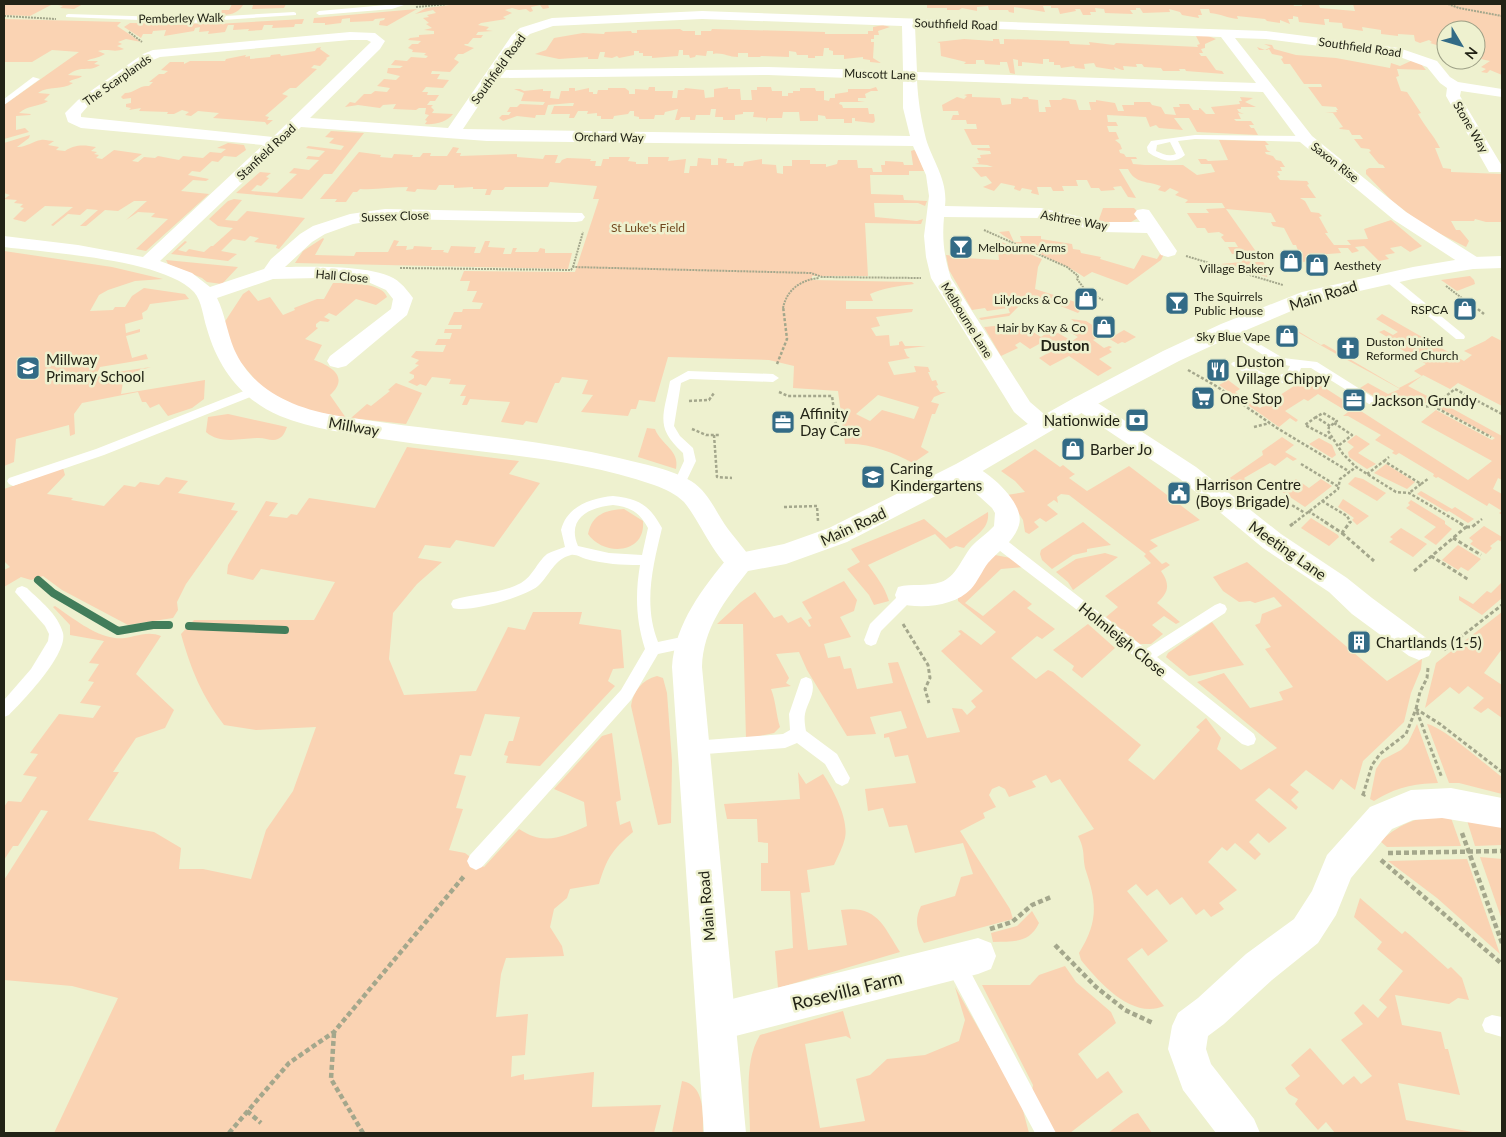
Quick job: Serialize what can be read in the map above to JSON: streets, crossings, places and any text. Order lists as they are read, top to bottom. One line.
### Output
{"streets":{"street":["Pemberley Walk","Southfield Road","Muscott Lane","The Scarplands","Stone Way","Orchard Way","Stanfield Road","Saxon Rise","Sussex Close","Ashtree Way","Hall Close","Main Road","Melbourne Lane","Millway","Meeting Lane","Rosevilla Farm"],"lane":["Holmleigh Close"]},"crossings":[["Southfield Road","Muscott Lane"],["Southfield Road","Stone Way"],["Southfield Road","Orchard Way"],["Southfield Road","Saxon Rise"],["Southfield Road","Melbourne Lane"],["Muscott Lane","Saxon Rise"],["Muscott Lane","Melbourne Lane"],["The Scarplands","Stanfield Road"],["Orchard Way","Stanfield Road"],["Orchard Way","Melbourne Lane"],["Saxon Rise","Main Road"],["Sussex Close","Hall Close"],["Ashtree Way","Melbourne Lane"],["Main Road","Melbourne Lane"],["Main Road","Millway"],["Main Road","Meeting Lane"],["Main Road","Rosevilla Farm"]],"districts":["Duston"],"parks":["St Luke's Field"],"places":{"bar":["Melbourne Arms","The Squirrels Public House"],"shop":["Duston Village Bakery","Aesthety","Lilylocks & Co","RSPCA","Hair by Kay & Co","Sky Blue Vape","Barber Jo"],"church":["Duston United Reformed Church"],"school or university":["Millway Primary School","Caring Kindergartens"],"restaurant":["Duston Village Chippy"],"supermarket":["One Stop"],"office":["Jackson Grundy","Affinity Day Care"],"bank":["Nationwide"],"public building":["Harrison Centre (Boys Brigade)"],"building":["Chartlands (1-5)"]},"north":"bottom right"}
